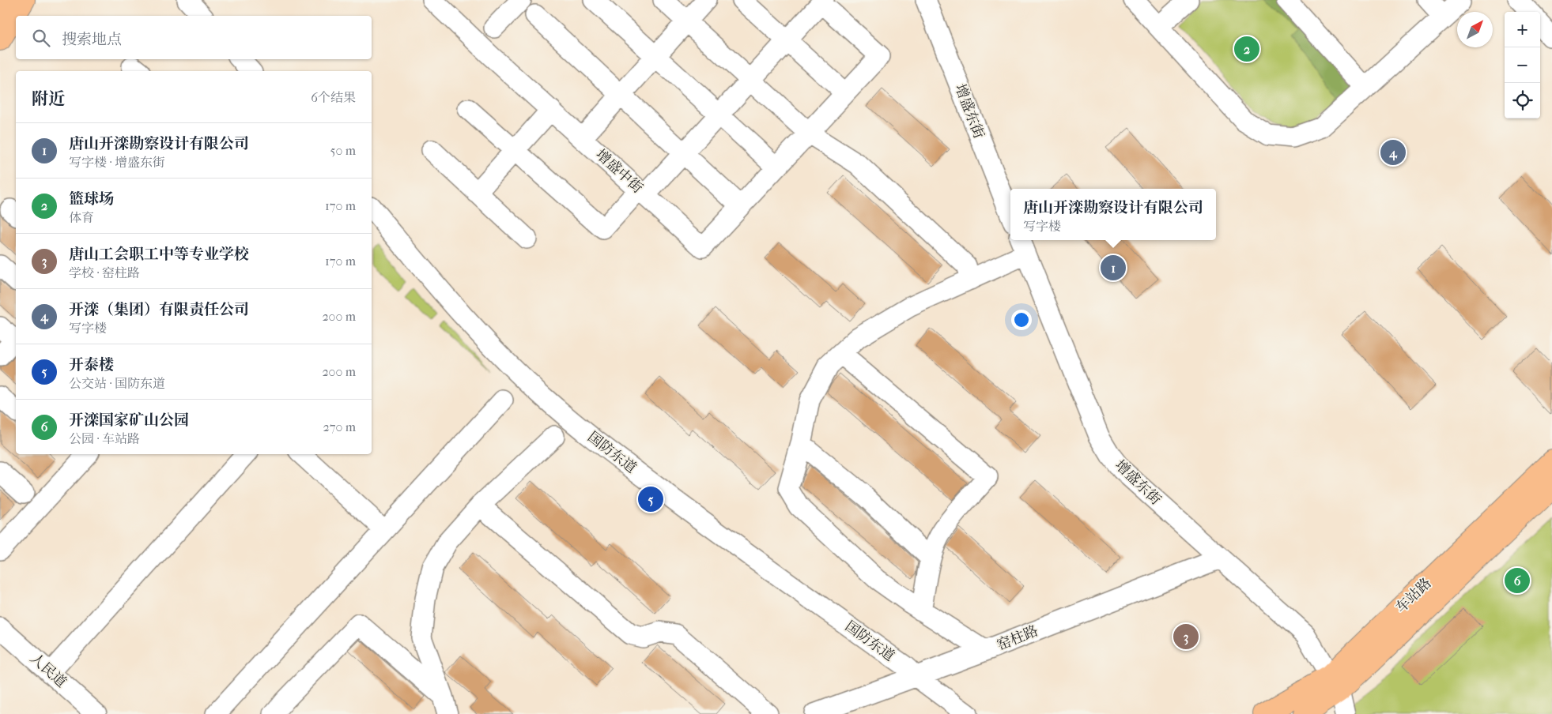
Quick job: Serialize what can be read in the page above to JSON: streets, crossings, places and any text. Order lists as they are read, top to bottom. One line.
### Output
{"streets":{"main road":["车站路"],"street":["增盛东街","增盛中街","国防东道","窑柱路","人民道"]},"crossings":[["增盛东街","车站路"],["增盛东街","窑柱路"],["国防东道","窑柱路"]],"north":"top right","page":{"map_buttons":["+","−"],"search":"搜索地点","pins":["2","4","1","5","6","3"],"heading":["附近","6个结果"],"list":[{"mark":"1","name":"唐山开滦勘察设计有限公司","note":"写字楼 · 增盛东街","value":"50 m"},{"mark":"2","name":"篮球场","note":"体育","value":"170 m"},{"mark":"3","name":"唐山工会职工中等专业学校","note":"学校 · 窑柱路","value":"170 m"},{"mark":"4","name":"开滦（集团）有限责任公司","note":"写字楼","value":"200 m"},{"mark":"5","name":"开泰楼","note":"公交站 · 国防东道","value":"200 m"},{"mark":"6","name":"开滦国家矿山公园","note":"公园 · 车站路","value":"270 m"}],"popup":["唐山开滦勘察设计有限公司","写字楼"]}}
